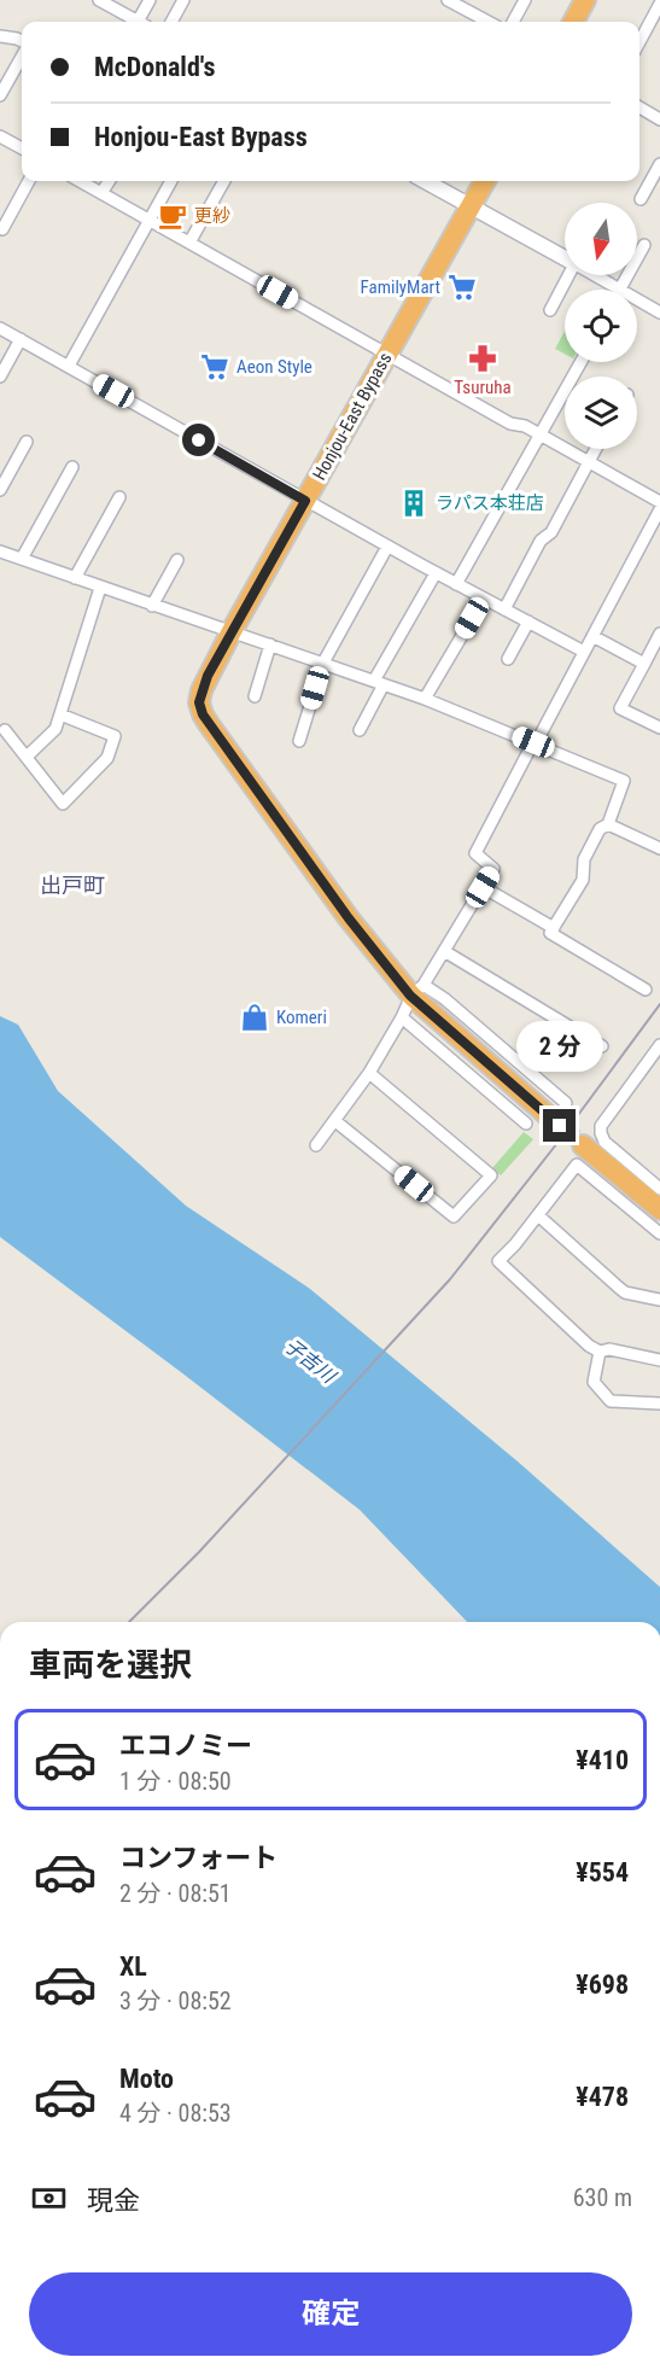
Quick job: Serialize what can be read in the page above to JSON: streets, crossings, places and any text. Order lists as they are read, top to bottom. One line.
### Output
{"streets":{"highway":["Honjou-East Bypass"]},"districts":["出戸町"],"water":["子吉川"],"places":{"cafe":["更紗"],"supermarket":["FamilyMart","Aeon Style"],"pharmacy":["Tsuruha"],"building":["ラパス本荘店"],"shop":["Komeri"]},"north":"bottom","page":{"banner":["McDonald's","Honjou-East Bypass"],"bubble":"2 分","heading":"車両を選択","list":[{"name":"エコノミー","note":"1 分 · 08:50","value":"¥410"},{"name":"コンフォート","note":"2 分 · 08:51","value":"¥554"},{"name":"XL","note":"3 分 · 08:52","value":"¥698"},{"name":"Moto","note":"4 分 · 08:53","value":"¥478"}],"pay":["現金","630 m"],"buttons":"確定"}}
